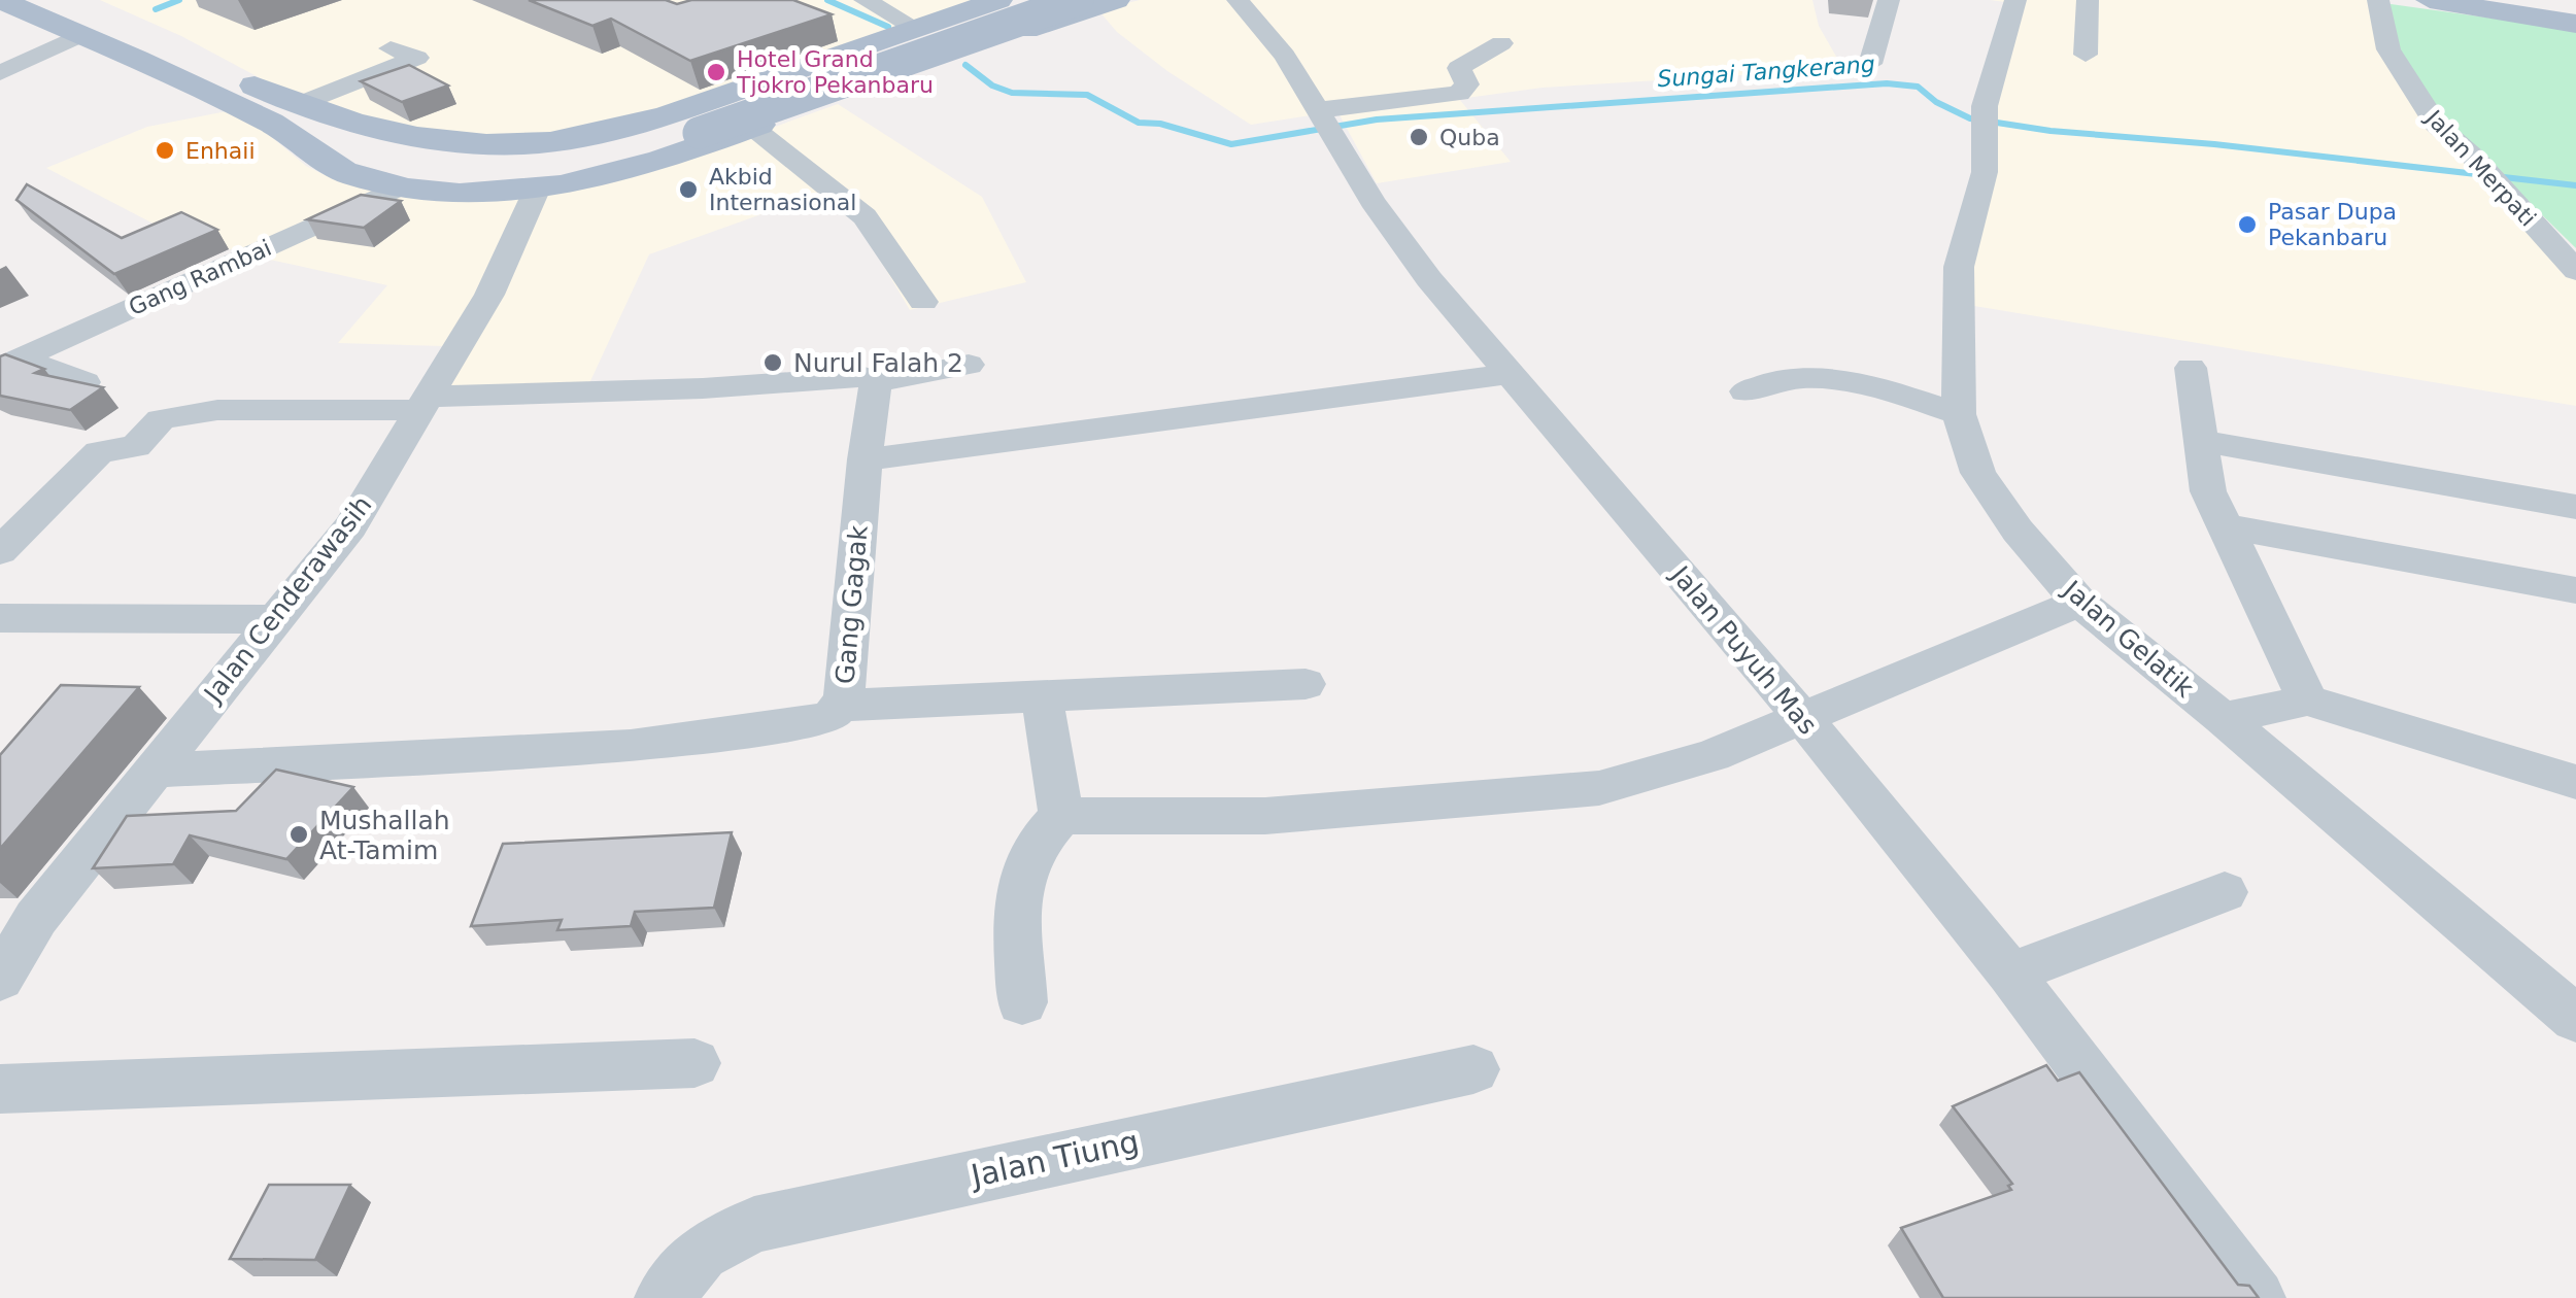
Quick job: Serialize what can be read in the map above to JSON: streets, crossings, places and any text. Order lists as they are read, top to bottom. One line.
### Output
{"streets":{"street":["Jalan Merpati","Gang Rambai","Jalan Cenderawasih","Gang Gagak","Jalan Gelatik","Jalan Puyuh Mas","Jalan Tiung"]},"crossings":[["Jalan Cenderawasih","Gang Gagak"]],"water":["Sungai Tangkerang"],"places":["Hotel Grand Tjokro Pekanbaru","Quba","Enhaii","Akbid Internasional","Pasar Dupa Pekanbaru","Nurul Falah 2","Mushallah At-Tamim"]}
